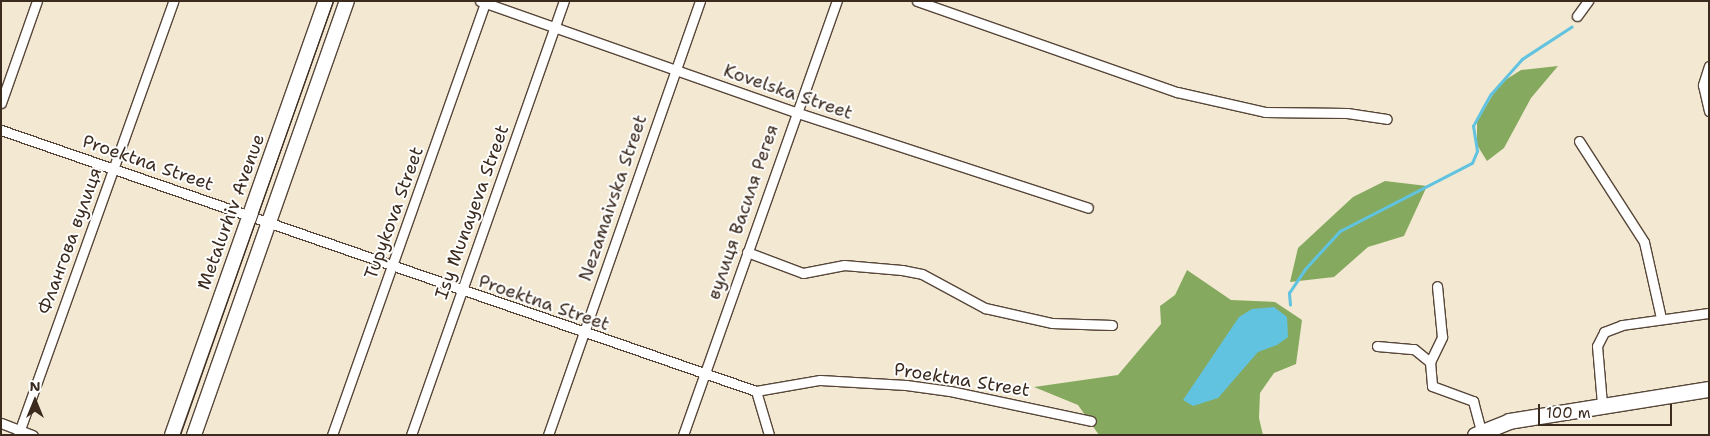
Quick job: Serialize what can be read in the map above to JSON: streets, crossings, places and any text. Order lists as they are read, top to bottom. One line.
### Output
{"streets":{"main road":["Metalurhiv Avenue"],"street":["Kovelska Street","Proektna Street","Nezamaivska Street","Isy Munayeva Street","вулиця Василя Регея","Tupykova Street","Флангова вулиця"]},"crossings":[["Kovelska Street","Nezamaivska Street"],["Kovelska Street","Isy Munayeva Street"],["Kovelska Street","вулиця Василя Регея"],["Kovelska Street","Tupykova Street"],["Proektna Street","Nezamaivska Street"],["Proektna Street","Metalurhiv Avenue"],["Proektna Street","Isy Munayeva Street"],["Proektna Street","вулиця Василя Регея"],["Proektna Street","Tupykova Street"],["Proektna Street","Флангова вулиця"]],"scale_bar":"100 m","north":"top"}
